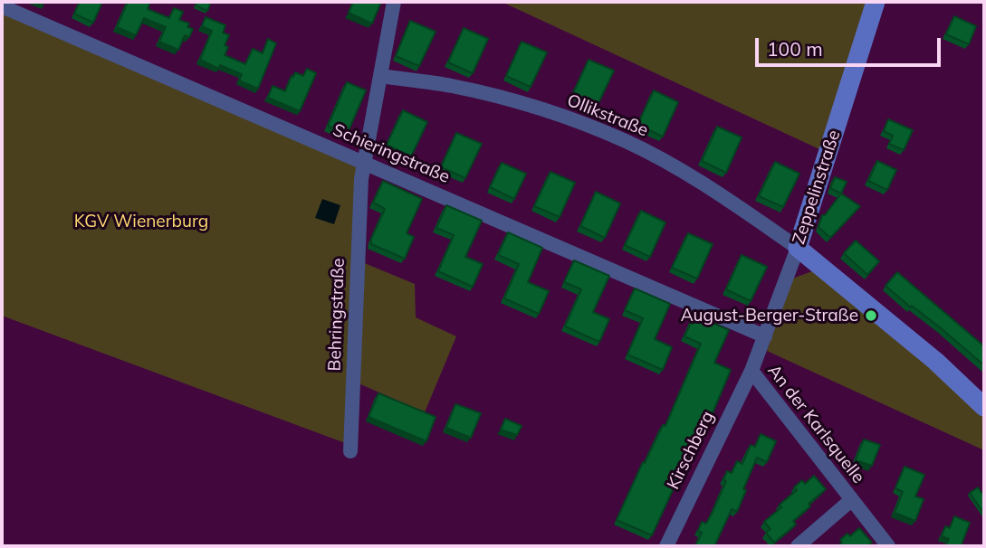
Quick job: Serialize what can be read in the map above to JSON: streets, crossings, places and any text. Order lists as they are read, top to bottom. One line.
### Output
{"streets":{"street":["Ollikstraße","Schieringstraße","Zeppelinstraße","Behringstraße","An der Karlsquelle","Kirschberg"]},"crossings":[["Ollikstraße","Zeppelinstraße"],["Schieringstraße","Zeppelinstraße"],["Schieringstraße","Behringstraße"],["Zeppelinstraße","An der Karlsquelle"],["Zeppelinstraße","Kirschberg"],["An der Karlsquelle","Kirschberg"]],"parks":["KGV Wienerburg"],"places":["August-Berger-Straße"],"scale_bar":"100 m"}
